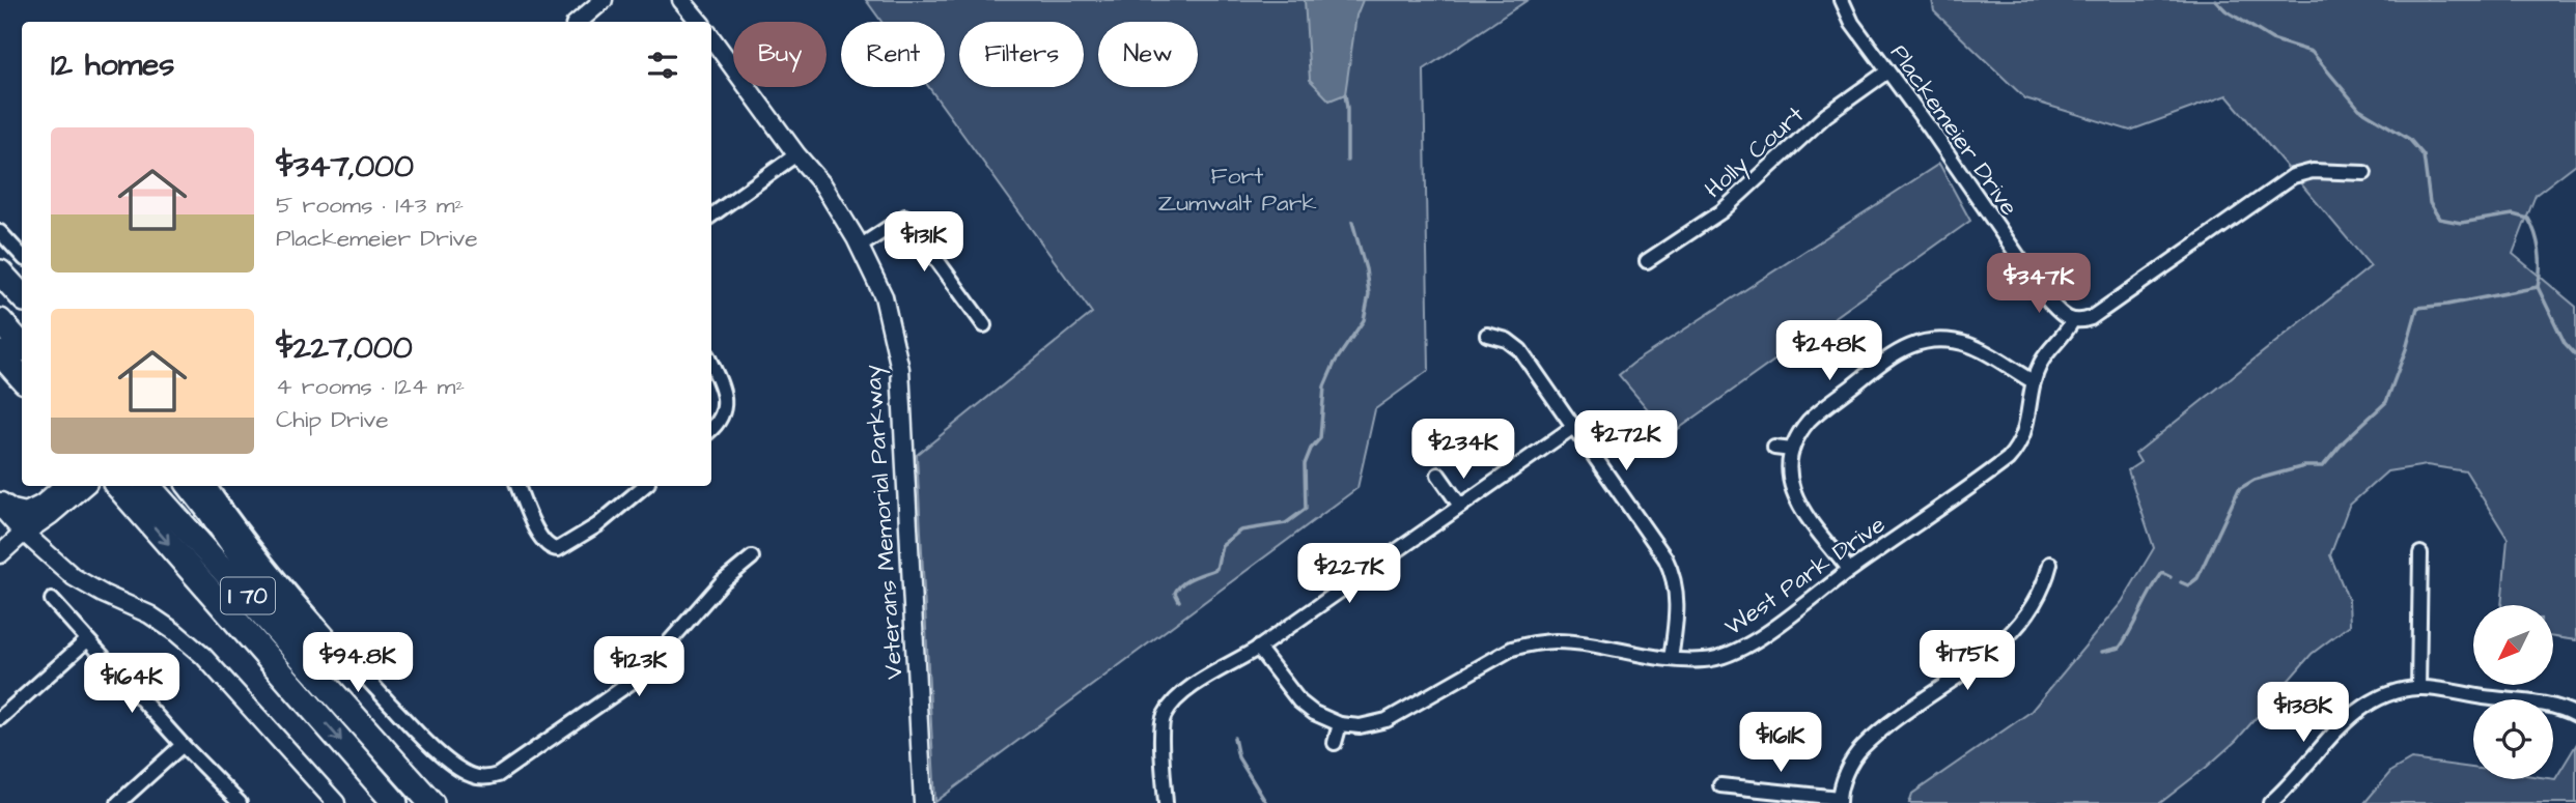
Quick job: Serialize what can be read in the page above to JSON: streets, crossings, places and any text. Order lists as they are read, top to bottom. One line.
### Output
{"streets":{"highway":["I 70"],"street":["Plackemeier Drive","Holly Court","Veterans Memorial Parkway","West Park Drive"]},"crossings":[["Plackemeier Drive","Holly Court"],["Plackemeier Drive","West Park Drive"]],"parks":["Fort Zumwalt Park"],"north":"bottom left","page":{"chip":["Buy","Rent","Filters","New"],"heading":"12 homes","list":[{"name":"$347,000","note":"5 rooms · 143 m² · Plackemeier Drive"},{"name":"$227,000","note":"4 rooms · 124 m² · Chip Drive"}],"price":["$131K","$347K","$248K","$272K","$234K","$227K","$175K","$94.8K","$123K","$164K","$138K","$161K"]}}
